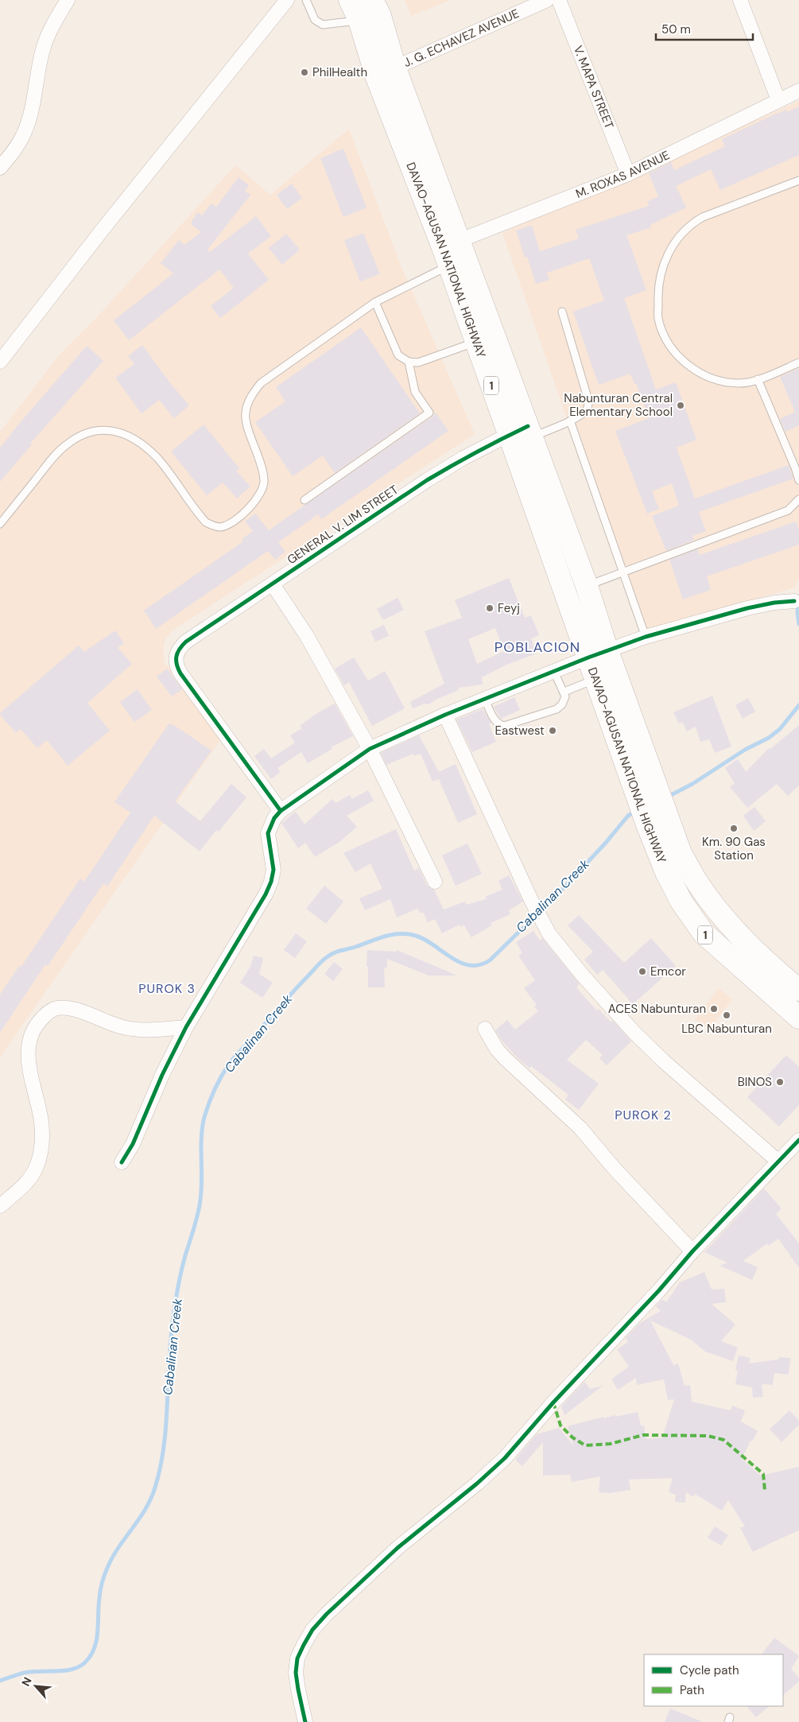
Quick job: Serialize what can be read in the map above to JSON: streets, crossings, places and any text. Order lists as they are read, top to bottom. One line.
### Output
{"streets":{"highway":["DAVAO-AGUSAN NATIONAL HIGHWAY","1"],"street":["J. G. ECHAVEZ AVENUE","V. MAPA STREET","M. ROXAS AVENUE","GENERAL V. LIM STREET"]},"crossings":[["J. G. ECHAVEZ AVENUE","DAVAO-AGUSAN NATIONAL HIGHWAY"],["V. MAPA STREET","M. ROXAS AVENUE"],["M. ROXAS AVENUE","DAVAO-AGUSAN NATIONAL HIGHWAY"],["DAVAO-AGUSAN NATIONAL HIGHWAY","GENERAL V. LIM STREET"]],"districts":["POBLACION","PUROK 3","PUROK 2"],"water":["Cabalinan Creek"],"places":["PhilHealth","Nabunturan Central Elementary School","Feyj","Eastwest","Km. 90 Gas Station","Emcor","ACES Nabunturan","LBC Nabunturan","BINOS"],"legend":["Cycle path","Path"],"scale_bar":"50 m","north":"top left"}
